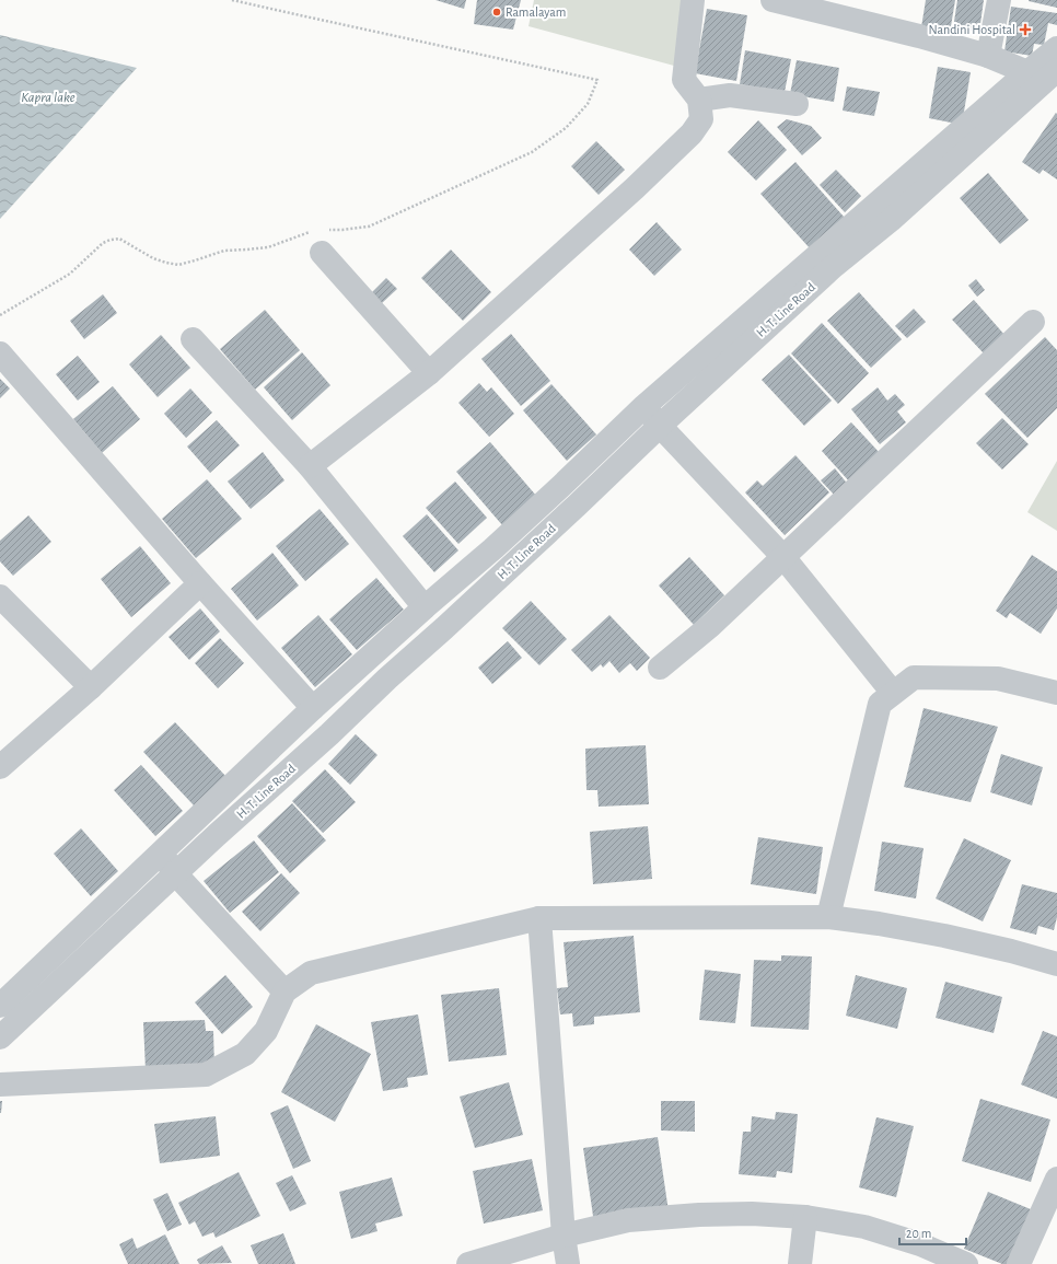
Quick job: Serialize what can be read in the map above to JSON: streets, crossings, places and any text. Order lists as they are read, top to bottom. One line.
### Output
{"streets":{"street":["H. T. Line Road"]},"water":["Kapra lake"],"places":{"other":["Ramalayam"],"health":["Nandini Hospital"]},"scale_bar":"20 m"}
